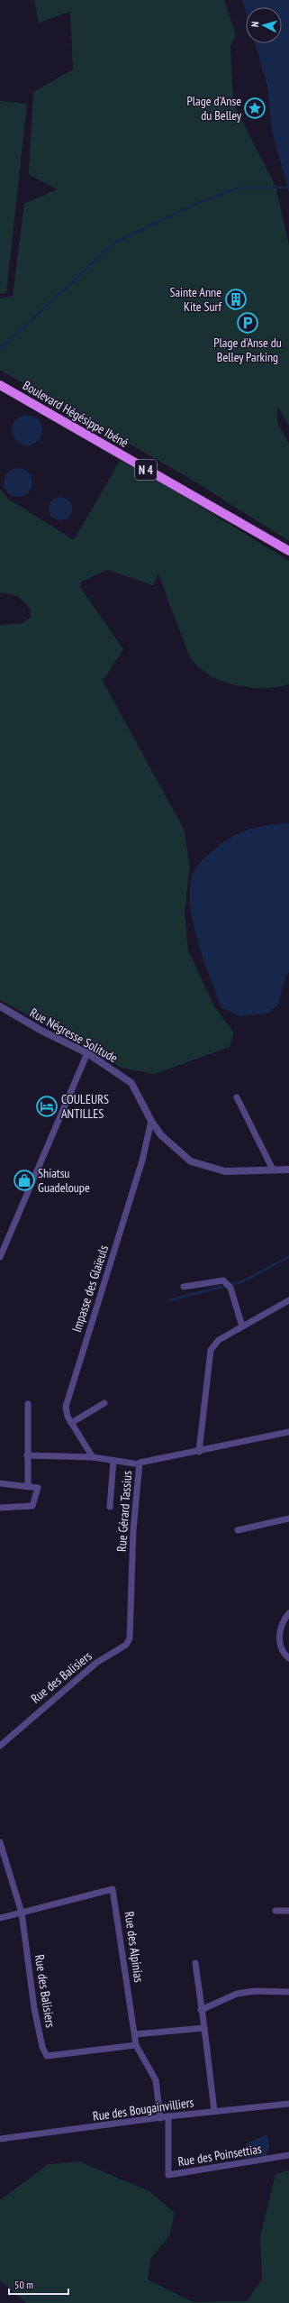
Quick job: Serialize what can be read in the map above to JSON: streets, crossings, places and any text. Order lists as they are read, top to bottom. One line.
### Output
{"streets":{"main road":["Boulevard Hégésippe Ibéné","N 4"],"street":["Rue Négresse Solitude","Impasse des Glaïeuls","Rue Gérard Tassius","Rue des Balisiers","Rue des Alpinias","Rue des Bougainvilliers","Rue des Poinsettias"]},"crossings":[["Rue Négresse Solitude","Impasse des Glaïeuls"],["Rue Gérard Tassius","Rue des Balisiers"],["Rue des Balisiers","Rue des Alpinias"],["Rue des Alpinias","Rue des Bougainvilliers"],["Rue des Bougainvilliers","Rue des Poinsettias"]],"places":{"place":["Plage d'Anse du Belley"],"building":["Sainte Anne Kite Surf"],"parking":["Plage d'Anse du Belley Parking"],"hotel":["COULEURS ANTILLES"],"shop":["Shiatsu Guadeloupe"]},"scale_bar":"50 m","north":"left"}
